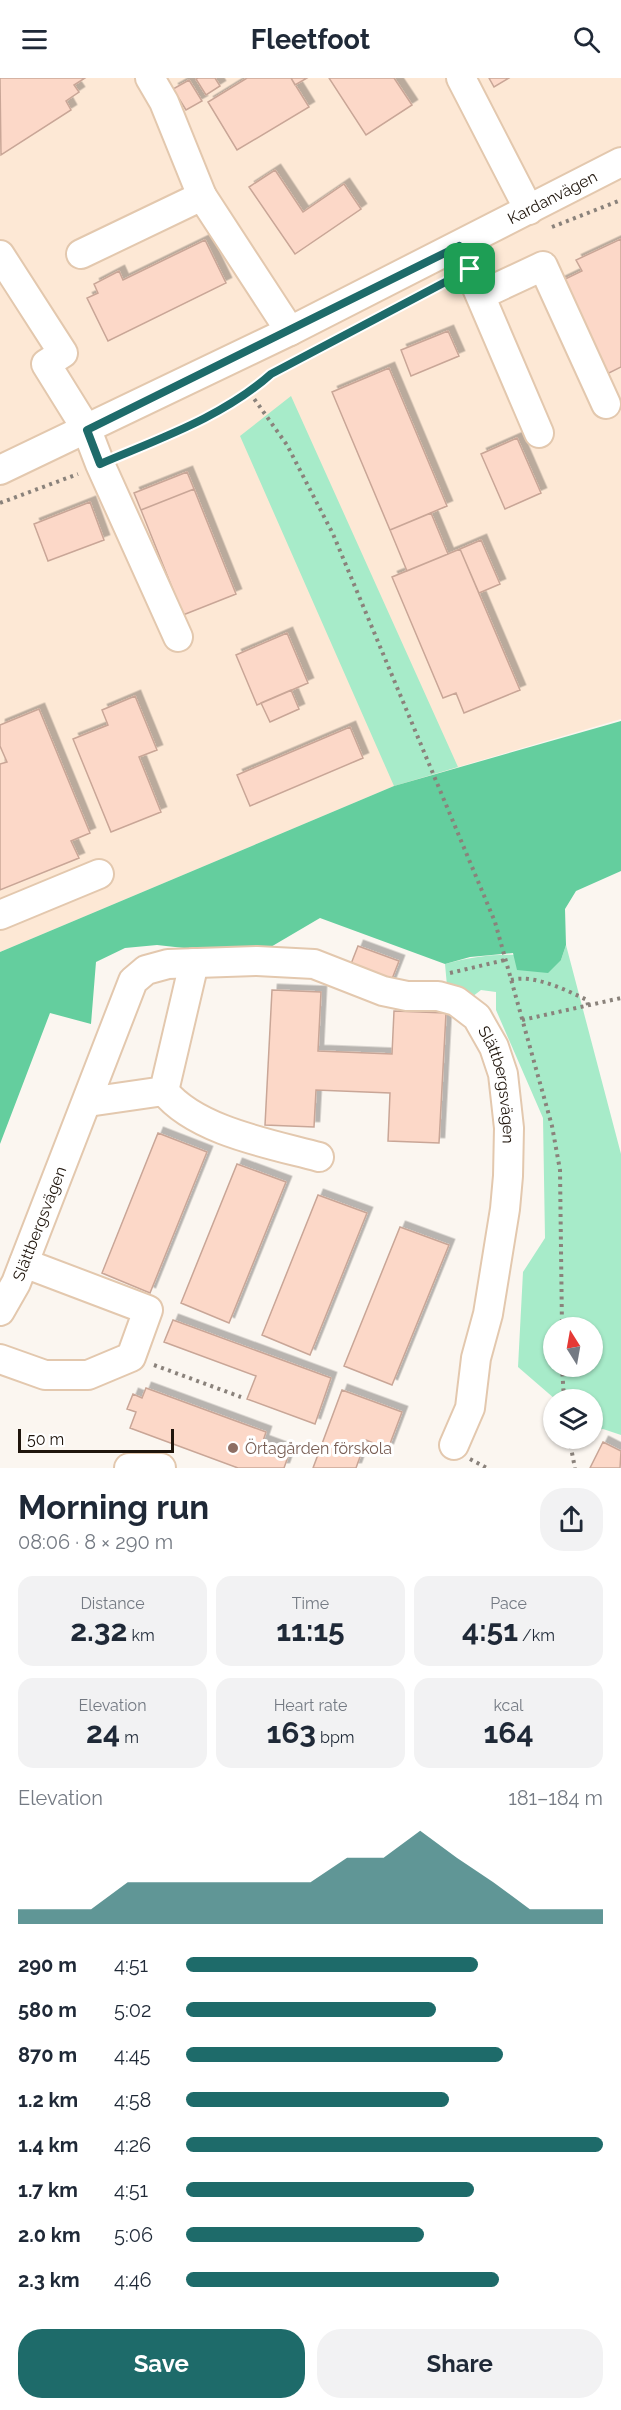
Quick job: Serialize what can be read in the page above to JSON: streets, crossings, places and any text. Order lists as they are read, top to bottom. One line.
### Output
{"streets":{"street":["Kardanvägen","Slättbergsvägen"]},"places":["Örtagården förskola"],"scale_bar":"50 m","north":"top","page":{"header":"Fleetfoot","scale":"50 m","heading":["Morning run","08:06 · 8 × 290 m"],"stats":[["Distance","2.32 km"],["Time","11:15"],["Pace","4:51 /km"],["Elevation","24 m"],["Heart rate","163 bpm"],["kcal","164"]],"chart":["Elevation","181–184 m"],"list":[{"name":"290 m","note":"4:51"},{"name":"580 m","note":"5:02"},{"name":"870 m","note":"4:45"},{"name":"1.2 km","note":"4:58"},{"name":"1.4 km","note":"4:26"},{"name":"1.7 km","note":"4:51"},{"name":"2.0 km","note":"5:06"},{"name":"2.3 km","note":"4:46"}],"buttons":["Save","Share"]}}
